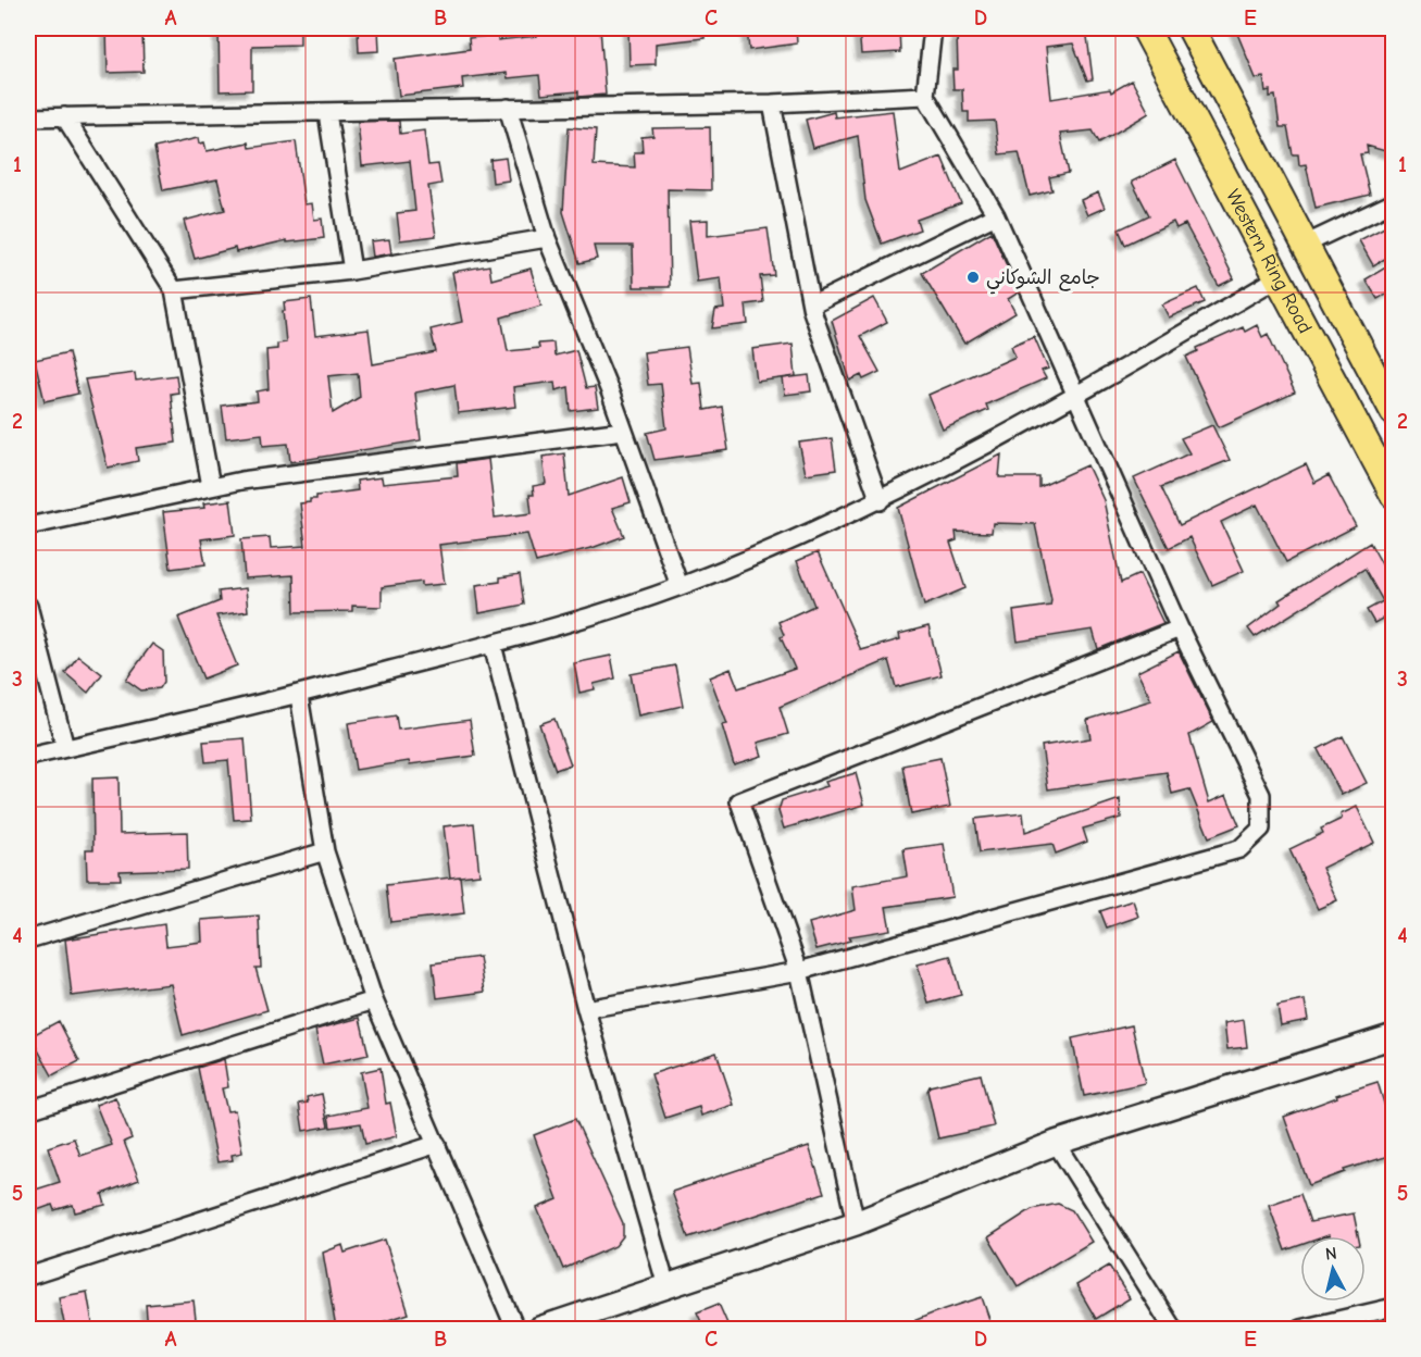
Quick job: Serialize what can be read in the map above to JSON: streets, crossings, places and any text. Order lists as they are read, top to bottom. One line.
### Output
{"streets":{"main road":["Western Ring Road"]},"places":["جامع الشوكاني"],"north":"top","grid":{"columns":["A","B","C","D","E"],"rows":["1","2","3","4","5"]}}
